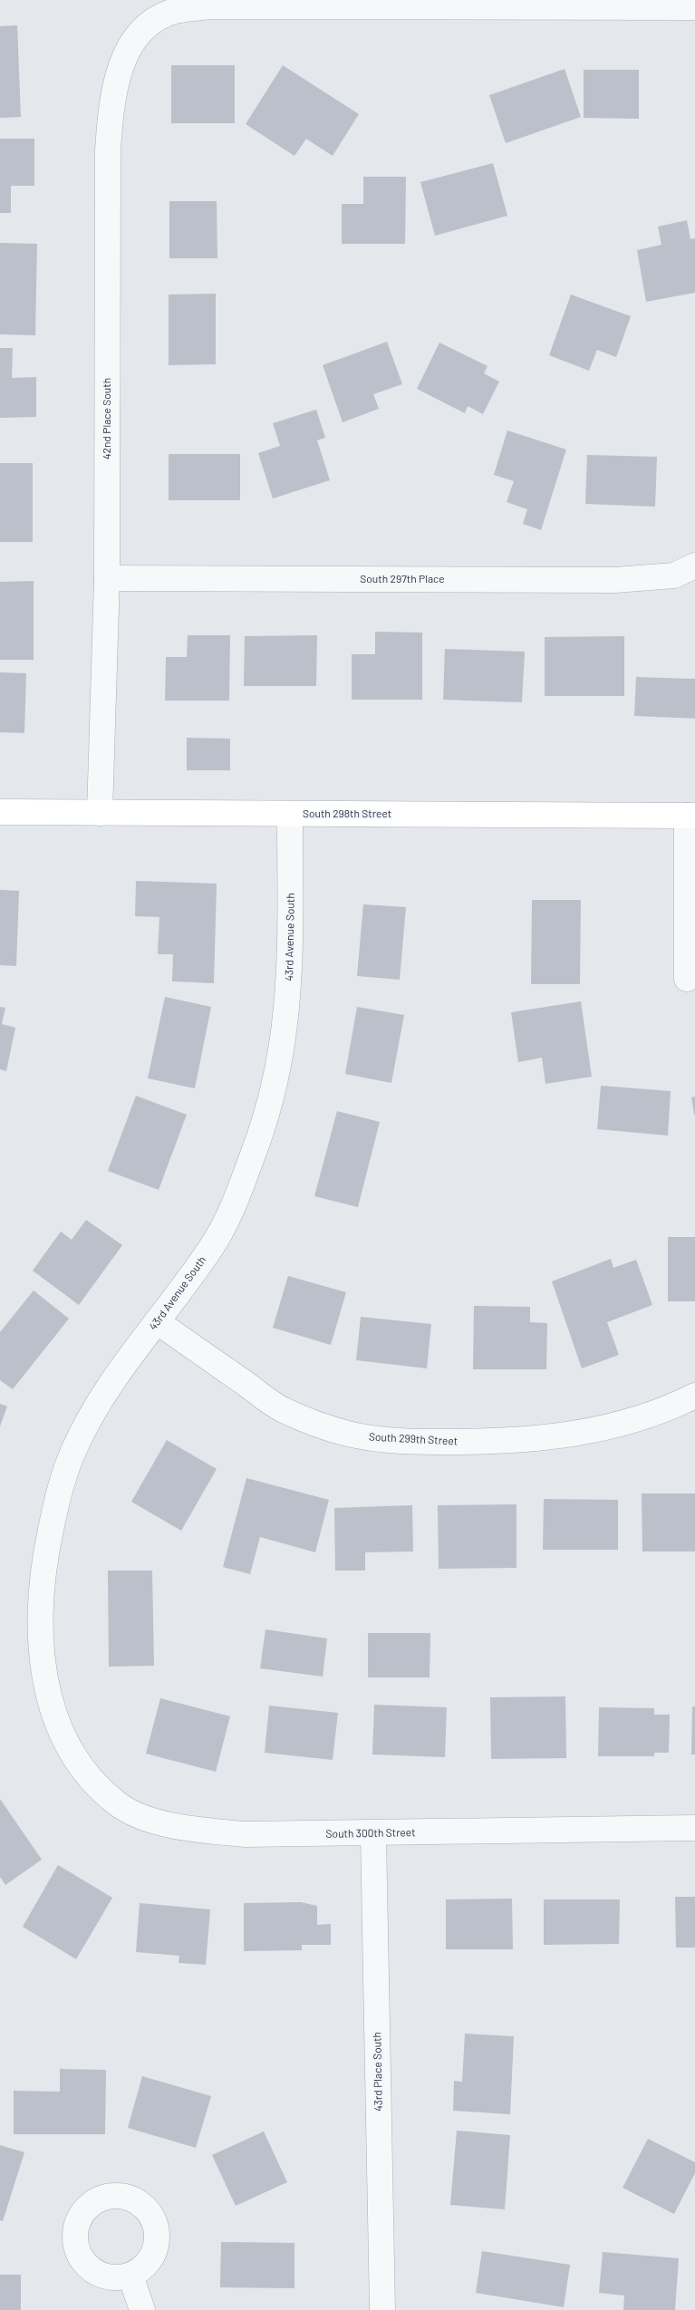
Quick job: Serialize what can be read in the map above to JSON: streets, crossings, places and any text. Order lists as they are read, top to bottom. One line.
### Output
{"streets":{"street":["42nd Place South","South 297th Place","South 298th Street","43rd Avenue South","South 299th Street","South 300th Street","43rd Place South"]},"crossings":[["42nd Place South","South 297th Place"],["42nd Place South","South 298th Street"],["South 298th Street","43rd Avenue South"],["43rd Avenue South","South 299th Street"],["43rd Avenue South","South 300th Street"],["South 300th Street","43rd Place South"]]}
